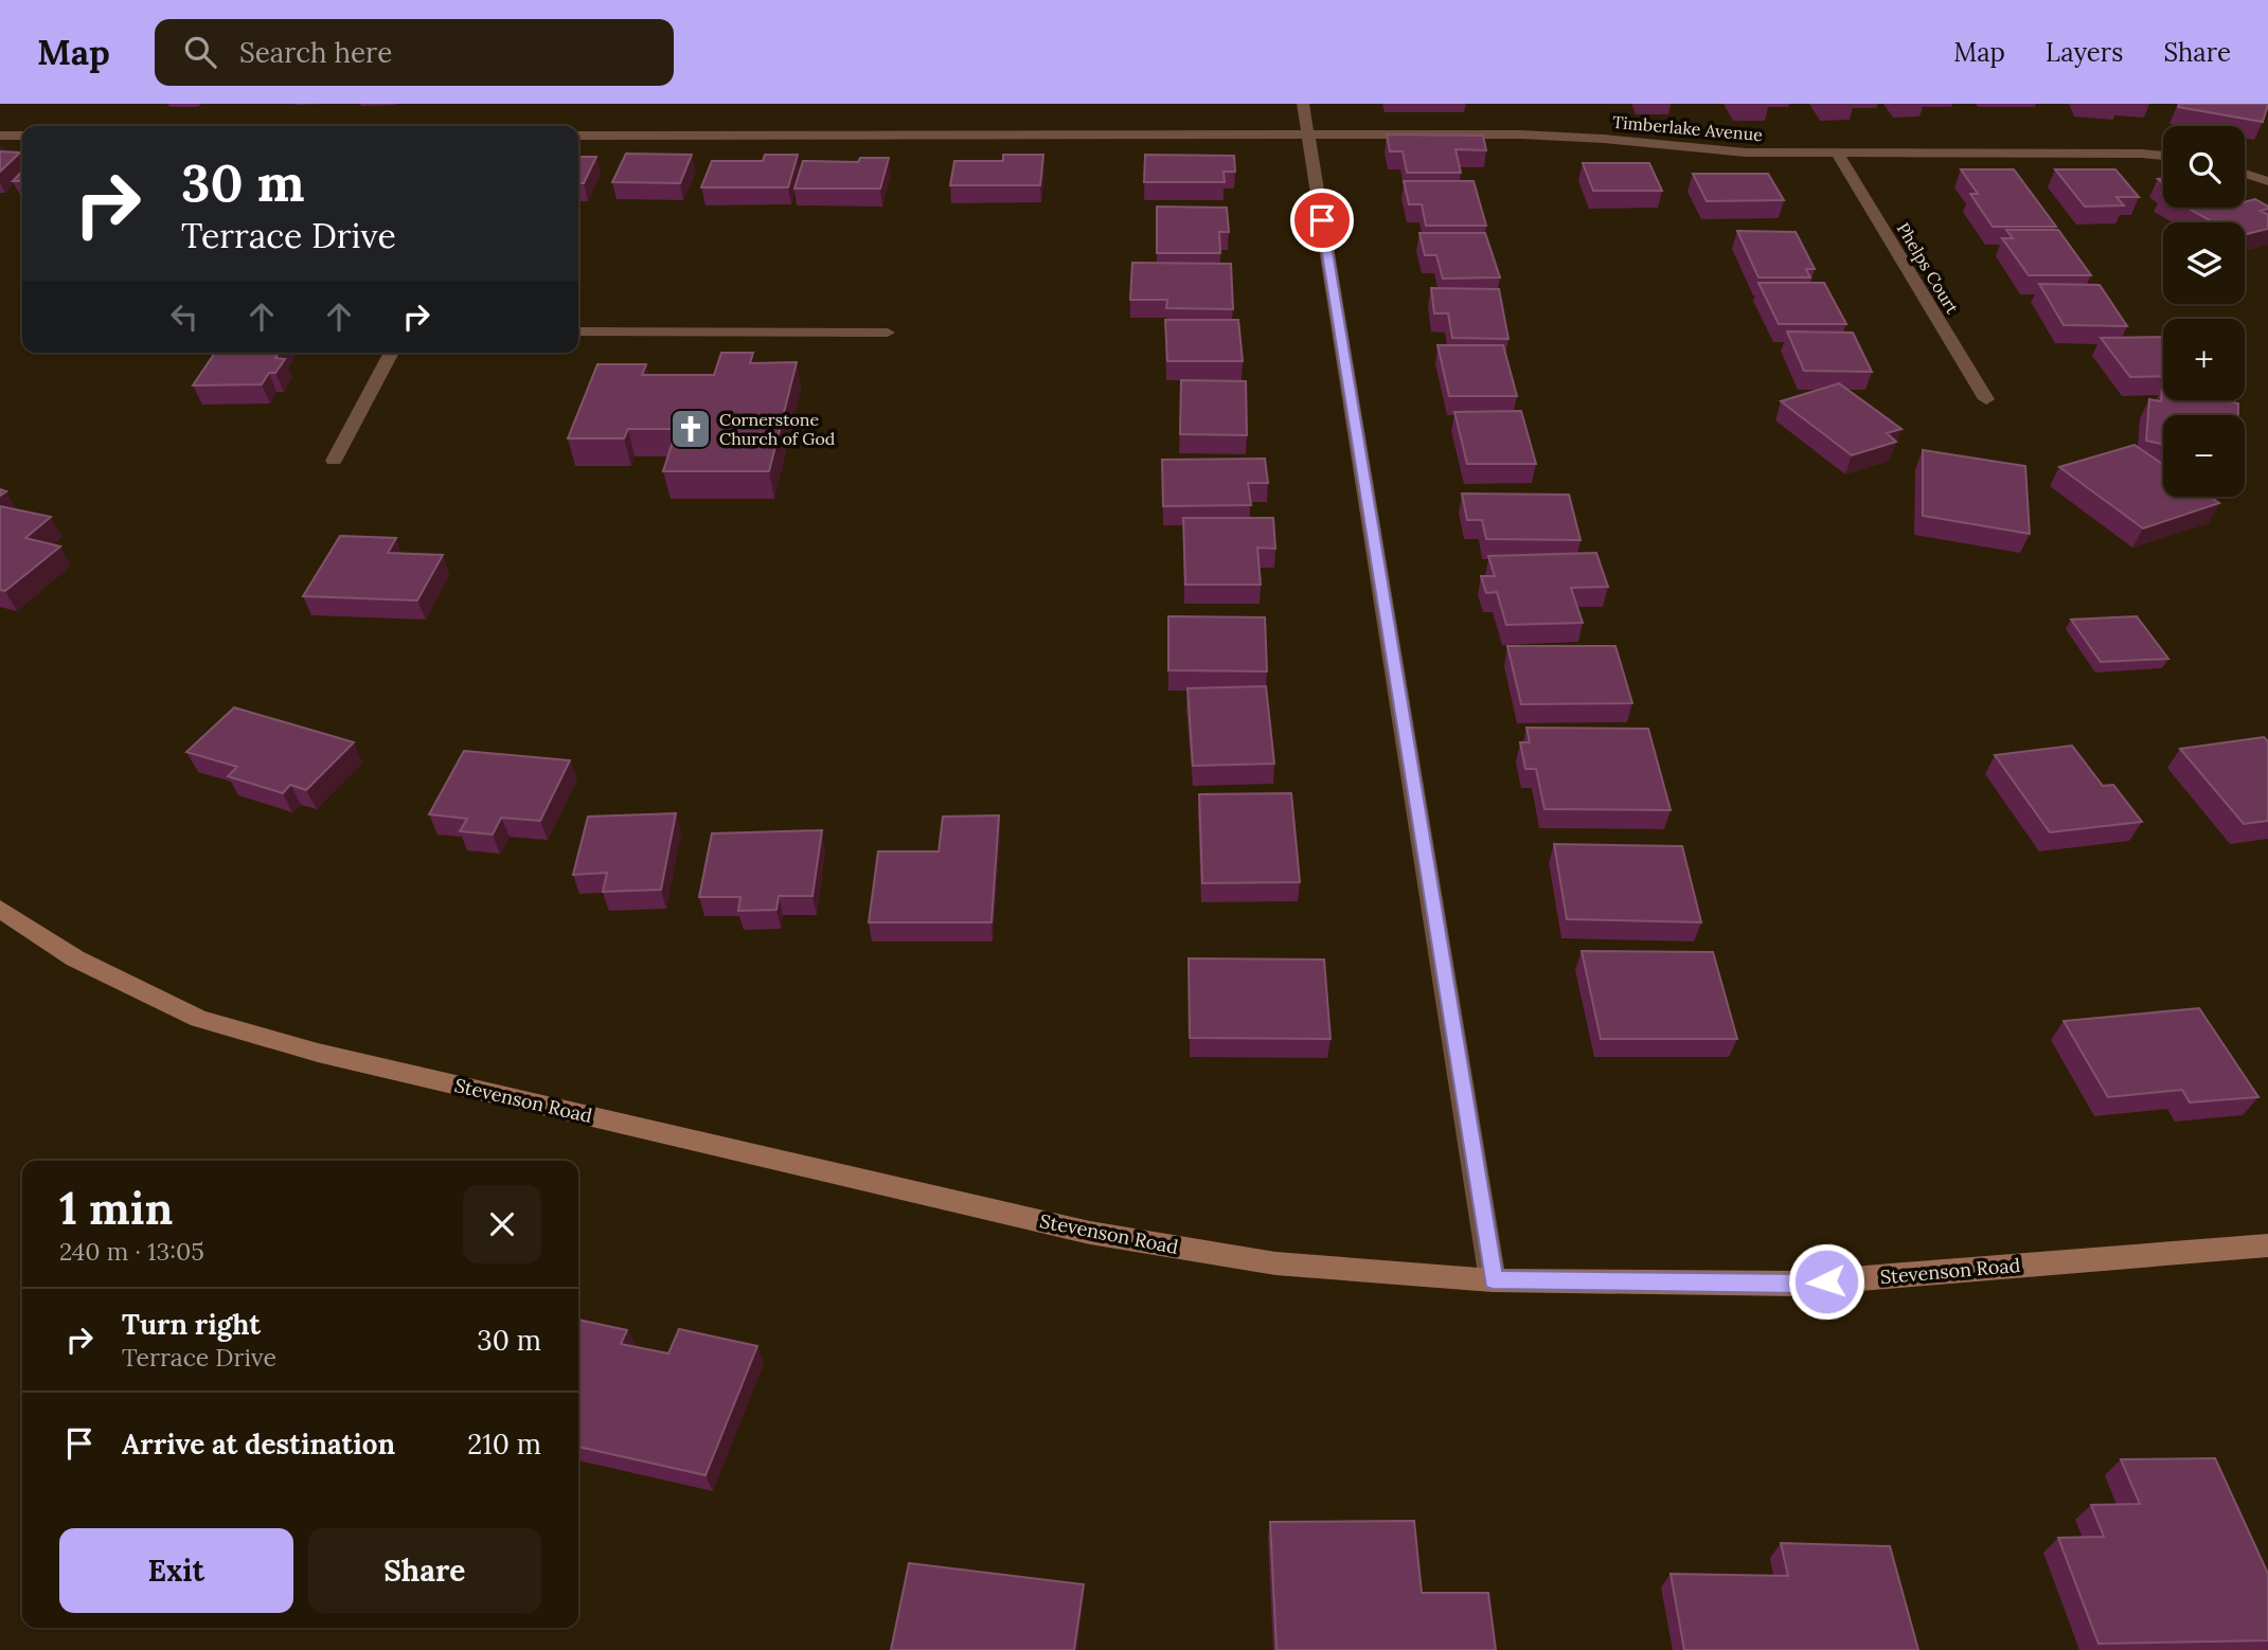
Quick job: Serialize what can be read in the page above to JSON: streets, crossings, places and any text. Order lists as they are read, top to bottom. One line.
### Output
{"streets":{"main road":["Stevenson Road"],"street":["Timberlake Avenue","Phelps Court"]},"crossings":[["Timberlake Avenue","Phelps Court"]],"places":{"church":["Cornerstone Church of God"]},"page":{"header":"Map","search":"Search here","nav":["Map","Layers","Share"],"map_buttons":["+","−"],"turn":["30 m","Terrace Drive"],"heading":["1 min","240 m · 13:05"],"list":[{"name":"Turn right","note":"Terrace Drive","value":"30 m"},{"name":"Arrive at destination","value":"210 m"}],"buttons":["Exit","Share"]}}
